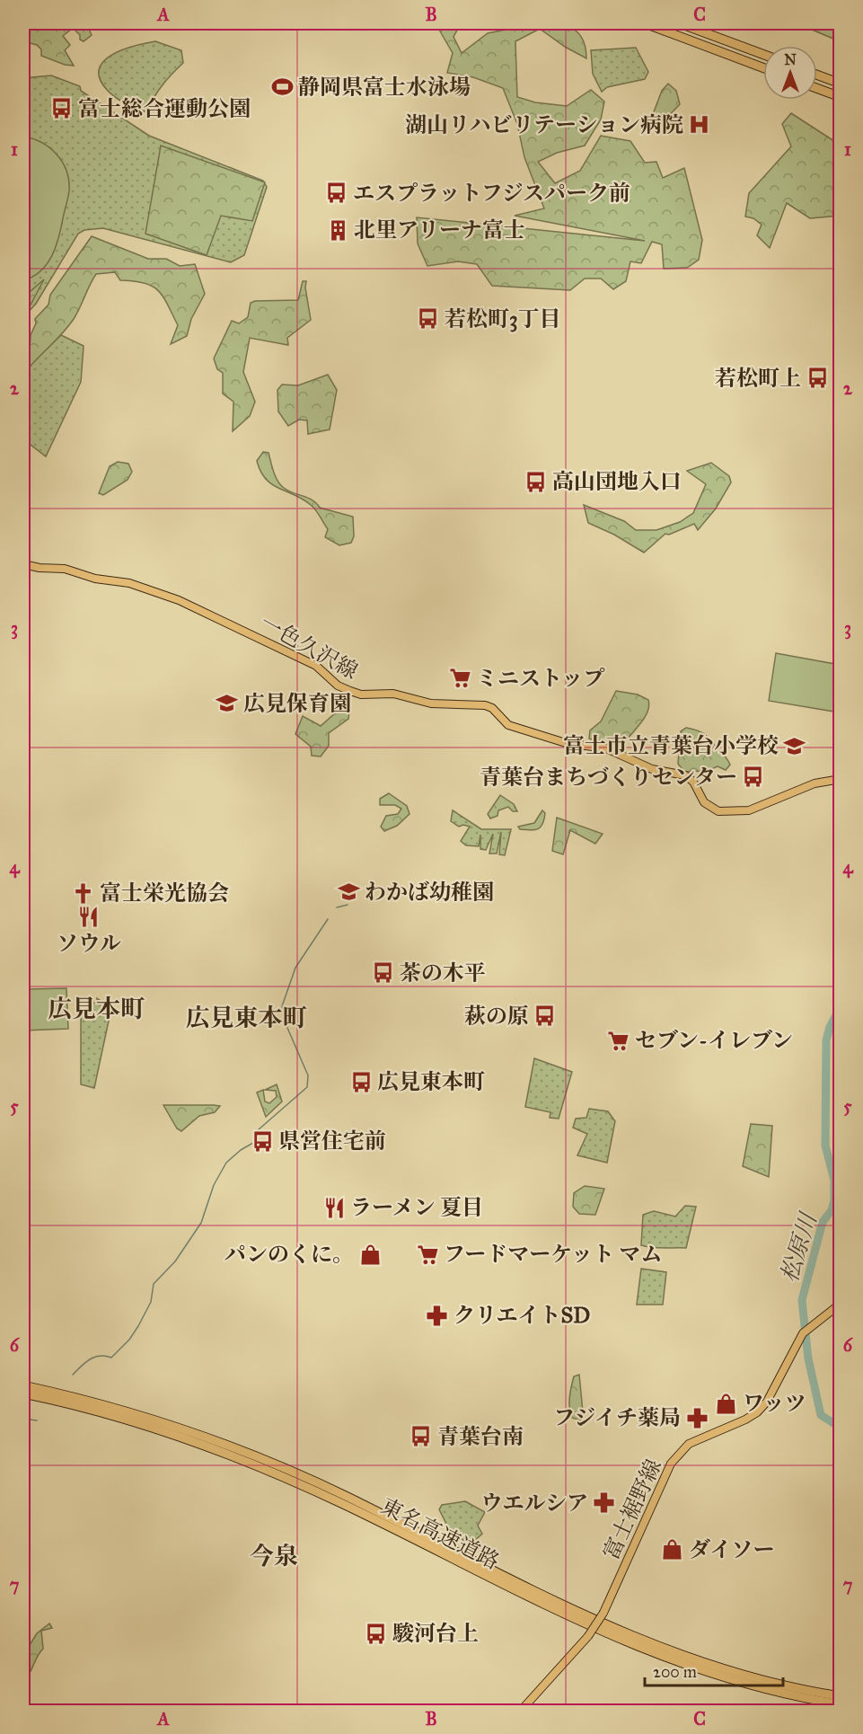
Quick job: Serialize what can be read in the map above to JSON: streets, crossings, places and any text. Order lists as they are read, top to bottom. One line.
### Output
{"streets":{"highway":["東名高速道路"],"main road":["一色久沢線","富士裾野線"]},"districts":["広見本町","広見東本町","今泉"],"water":["松原川"],"places":{"sports":["静岡県富士水泳場"],"bus stop":["富士総合運動公園","エスプラットフジスパーク前","若松町3丁目","若松町上","高山団地入口","青葉台まちづくりセンター","茶の木平","萩の原","広見東本町","県営住宅前","青葉台南","駿河台上"],"hospital":["湖山リハビリテーション病院"],"building":["北里アリーナ富士"],"supermarket":["ミニストップ","セブン-イレブン","フードマーケット マム"],"school or university":["広見保育園","富士市立青葉台小学校","わかば幼稚園"],"church":["富士栄光協会"],"restaurant":["ソウル","ラーメン 夏目"],"shop":["パンのくに。","ワッツ","ダイソー"],"pharmacy":["クリエイトSD","フジイチ薬局","ウエルシア"]},"scale_bar":"200 m","north":"top","grid":{"columns":["A","B","C"],"rows":["1","2","3","4","5","6","7"]}}
